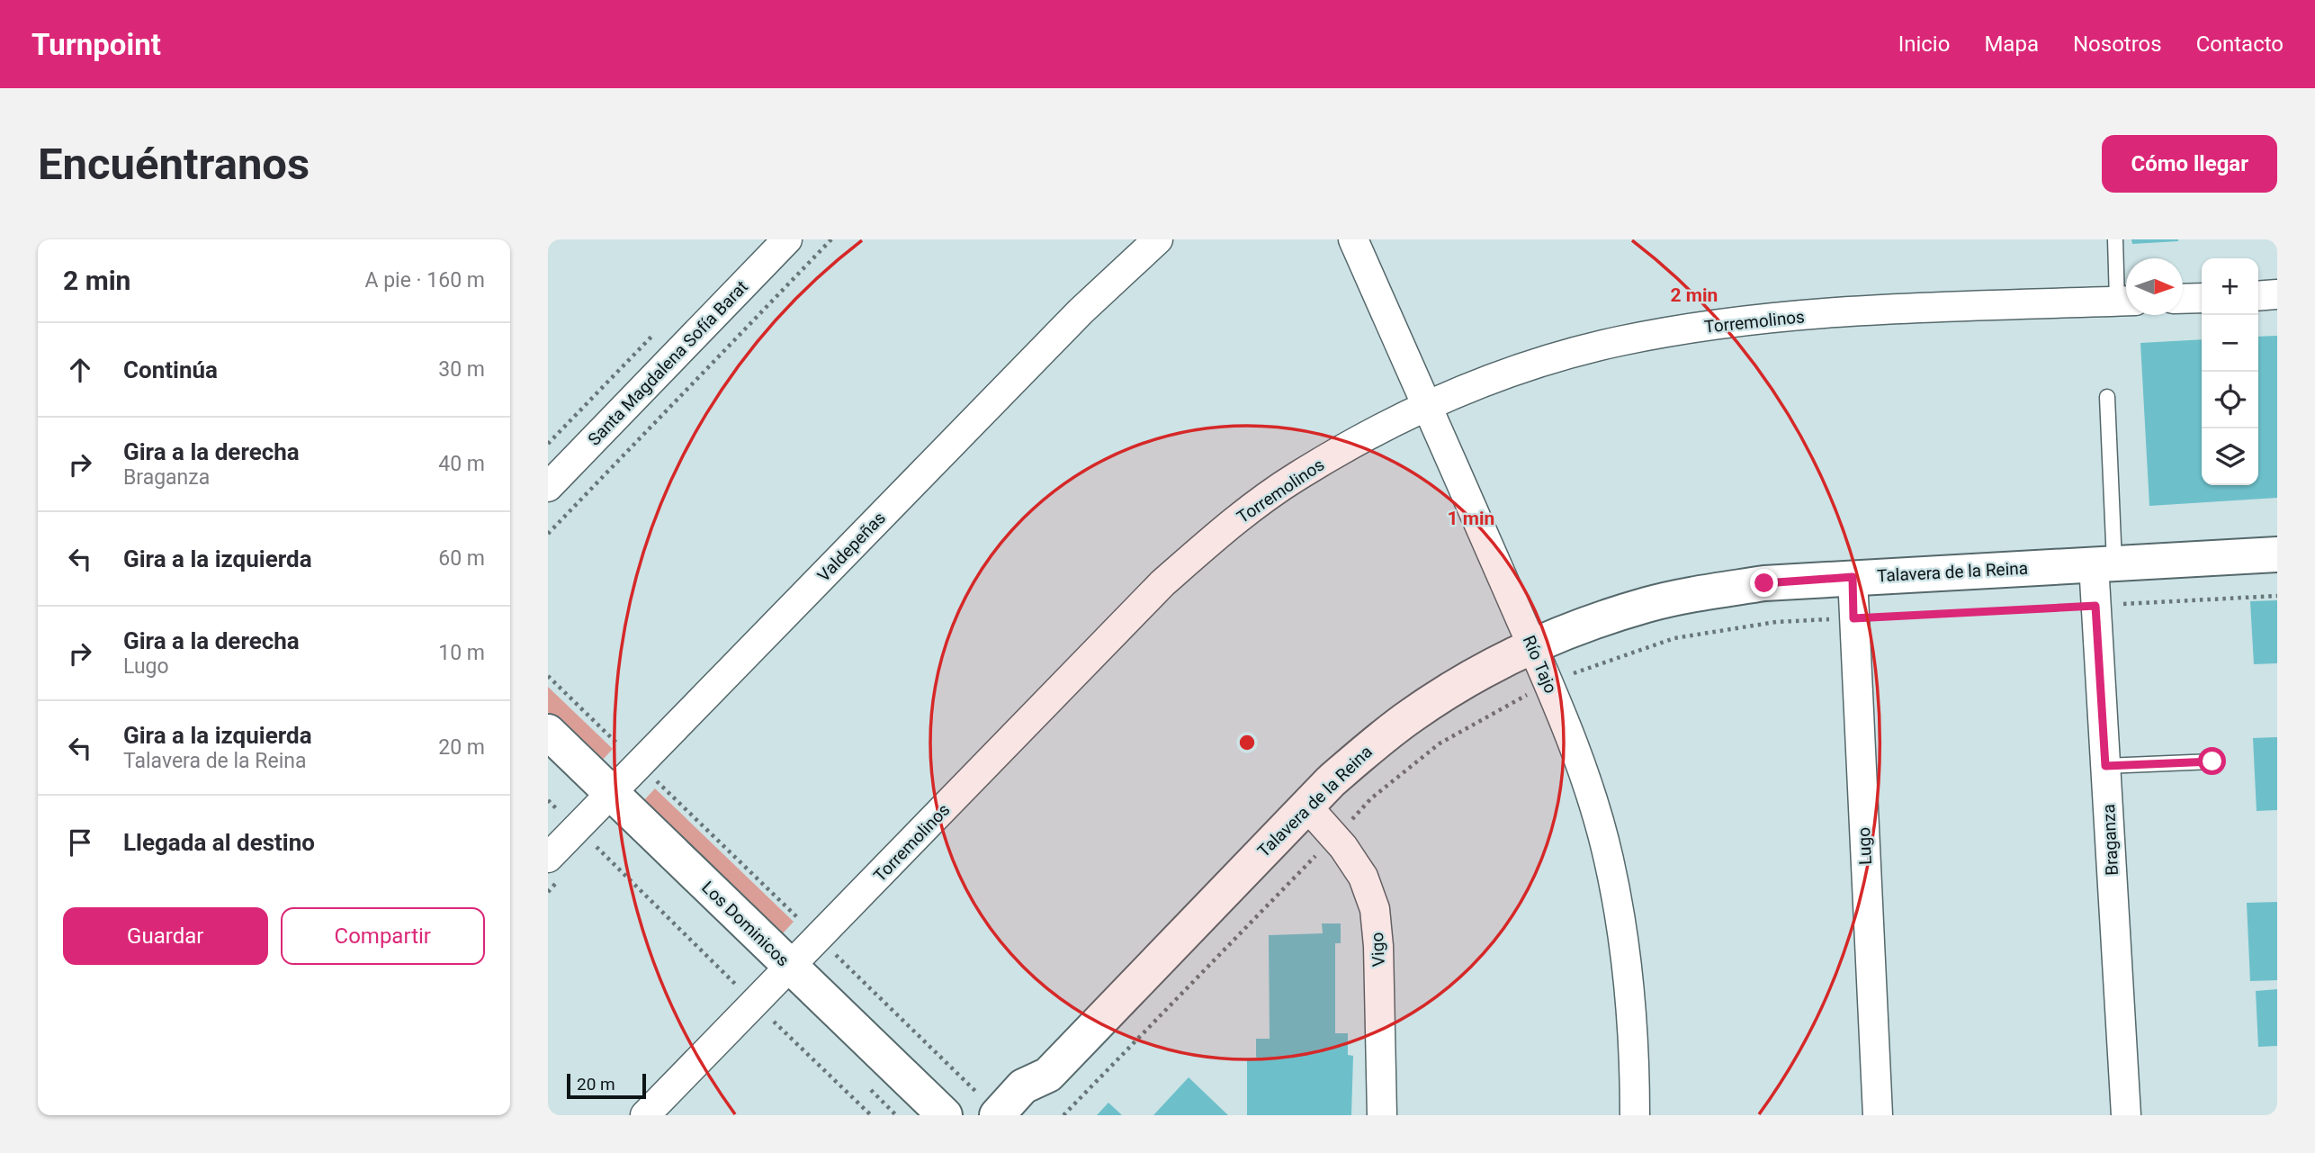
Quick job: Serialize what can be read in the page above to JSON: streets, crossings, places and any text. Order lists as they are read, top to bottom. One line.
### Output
{"streets":{"street":["Torremolinos","Santa Magdalena Sofía Barat","Valdepeñas","Talavera de la Reina","Río Tajo","Braganza","Lugo","Los Dominicos","Vigo"]},"crossings":[["Torremolinos","Río Tajo"],["Torremolinos","Los Dominicos"],["Valdepeñas","Los Dominicos"],["Talavera de la Reina","Río Tajo"],["Talavera de la Reina","Braganza"],["Talavera de la Reina","Lugo"],["Talavera de la Reina","Vigo"]],"scale_bar":"20 m","north":"right","page":{"header":"Turnpoint","nav":["Inicio","Mapa","Nosotros","Contacto"],"buttons":["Cómo llegar",["Guardar","Compartir"]],"title":"Encuéntranos","heading":["2 min","A pie · 160 m"],"map_buttons":["+","−"],"list":[["Continúa","30 m"],["Gira a la derecha","Braganza","40 m"],["Gira a la izquierda","60 m"],["Gira a la derecha","Lugo","10 m"],["Gira a la izquierda","Talavera de la Reina","20 m"],"Llegada al destino"],"scale":"20 m"},"rings":["2 min","1 min"]}
